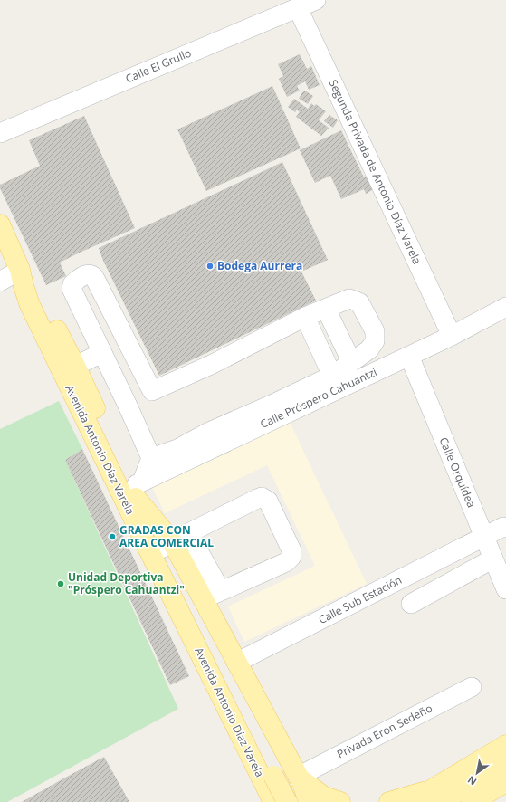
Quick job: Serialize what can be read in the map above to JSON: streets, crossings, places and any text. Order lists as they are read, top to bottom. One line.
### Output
{"streets":{"main road":["Avenida Antonio Díaz Varela"],"street":["Calle El Grullo","Segunda Privada de Antonio Díaz Varela","Calle Próspero Cahuantzi","Calle Orquídea","Calle Sub Estación","Privada Eron Sedeño"]},"crossings":[["Calle El Grullo","Segunda Privada de Antonio Díaz Varela"],["Segunda Privada de Antonio Díaz Varela","Calle Próspero Cahuantzi"],["Calle Próspero Cahuantzi","Avenida Antonio Díaz Varela"],["Calle Próspero Cahuantzi","Calle Orquídea"],["Calle Orquídea","Calle Sub Estación"]],"places":["Bodega Aurrera","GRADAS CON AREA COMERCIAL","Unidad Deportiva \"Próspero Cahuantzi\""],"north":"bottom left"}
